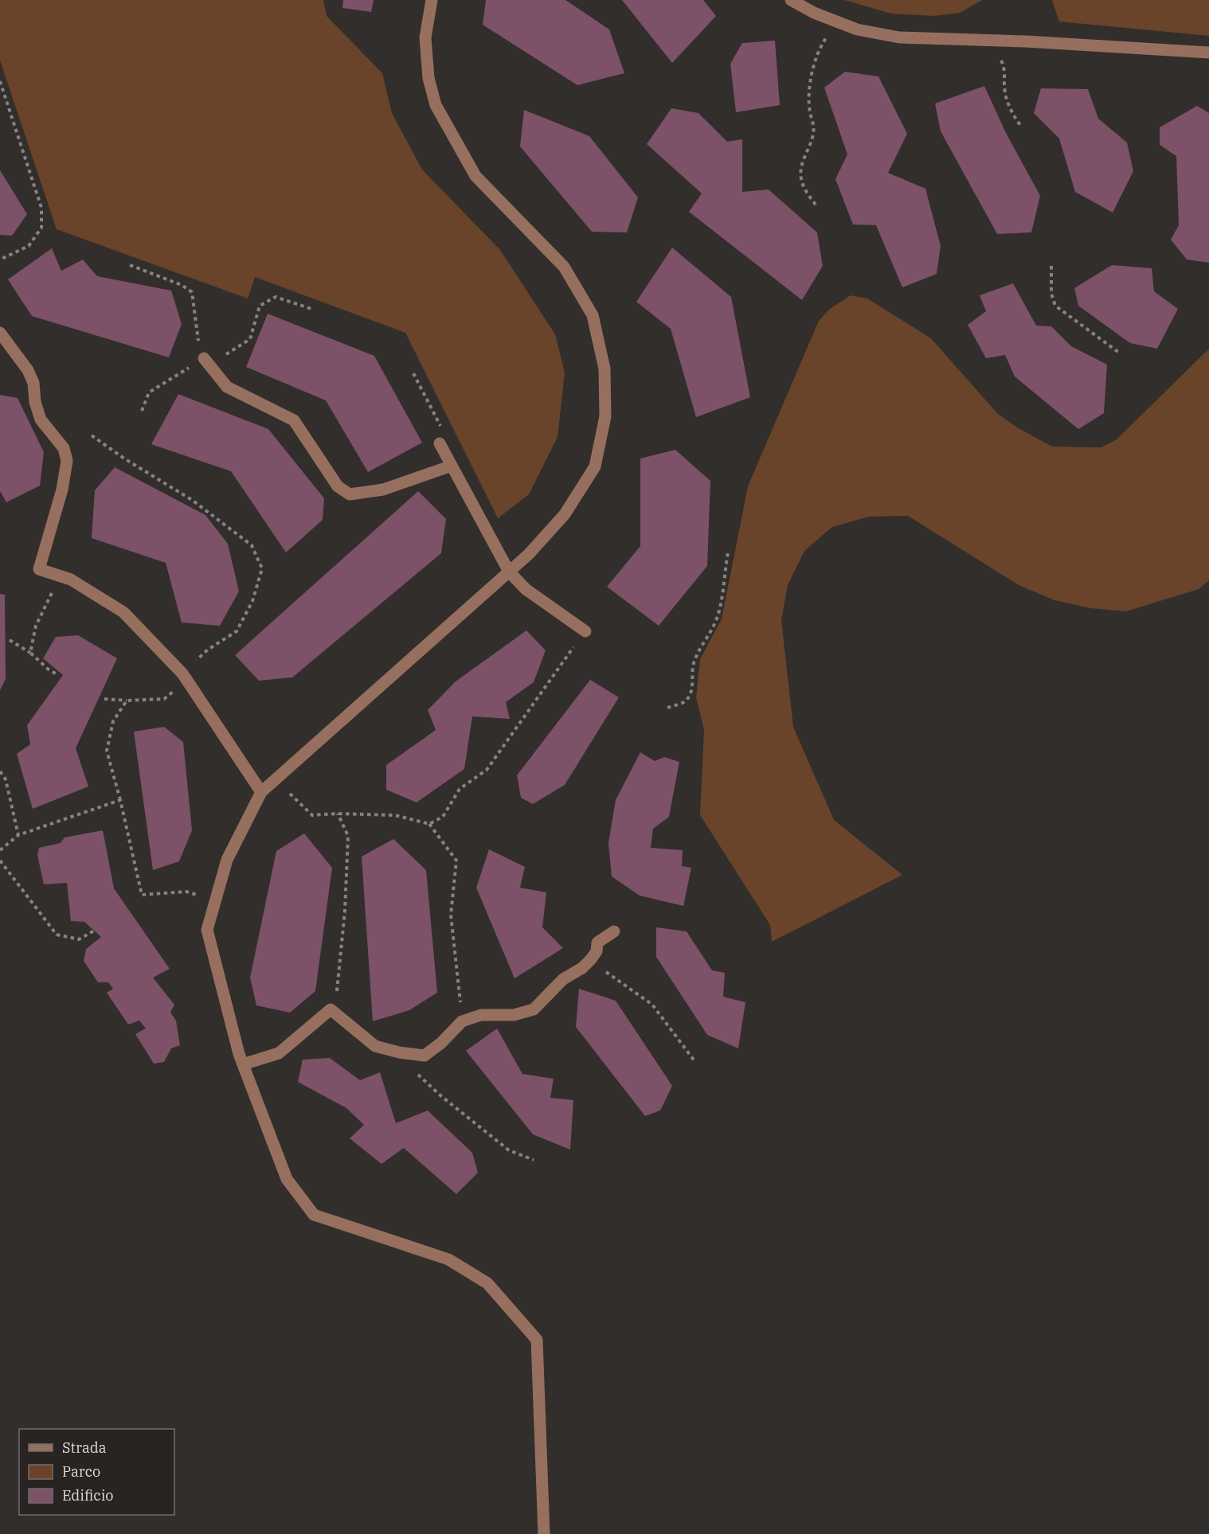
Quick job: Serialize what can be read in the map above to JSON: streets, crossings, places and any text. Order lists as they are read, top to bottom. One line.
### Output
{"legend":["Strada","Parco","Edificio"]}
